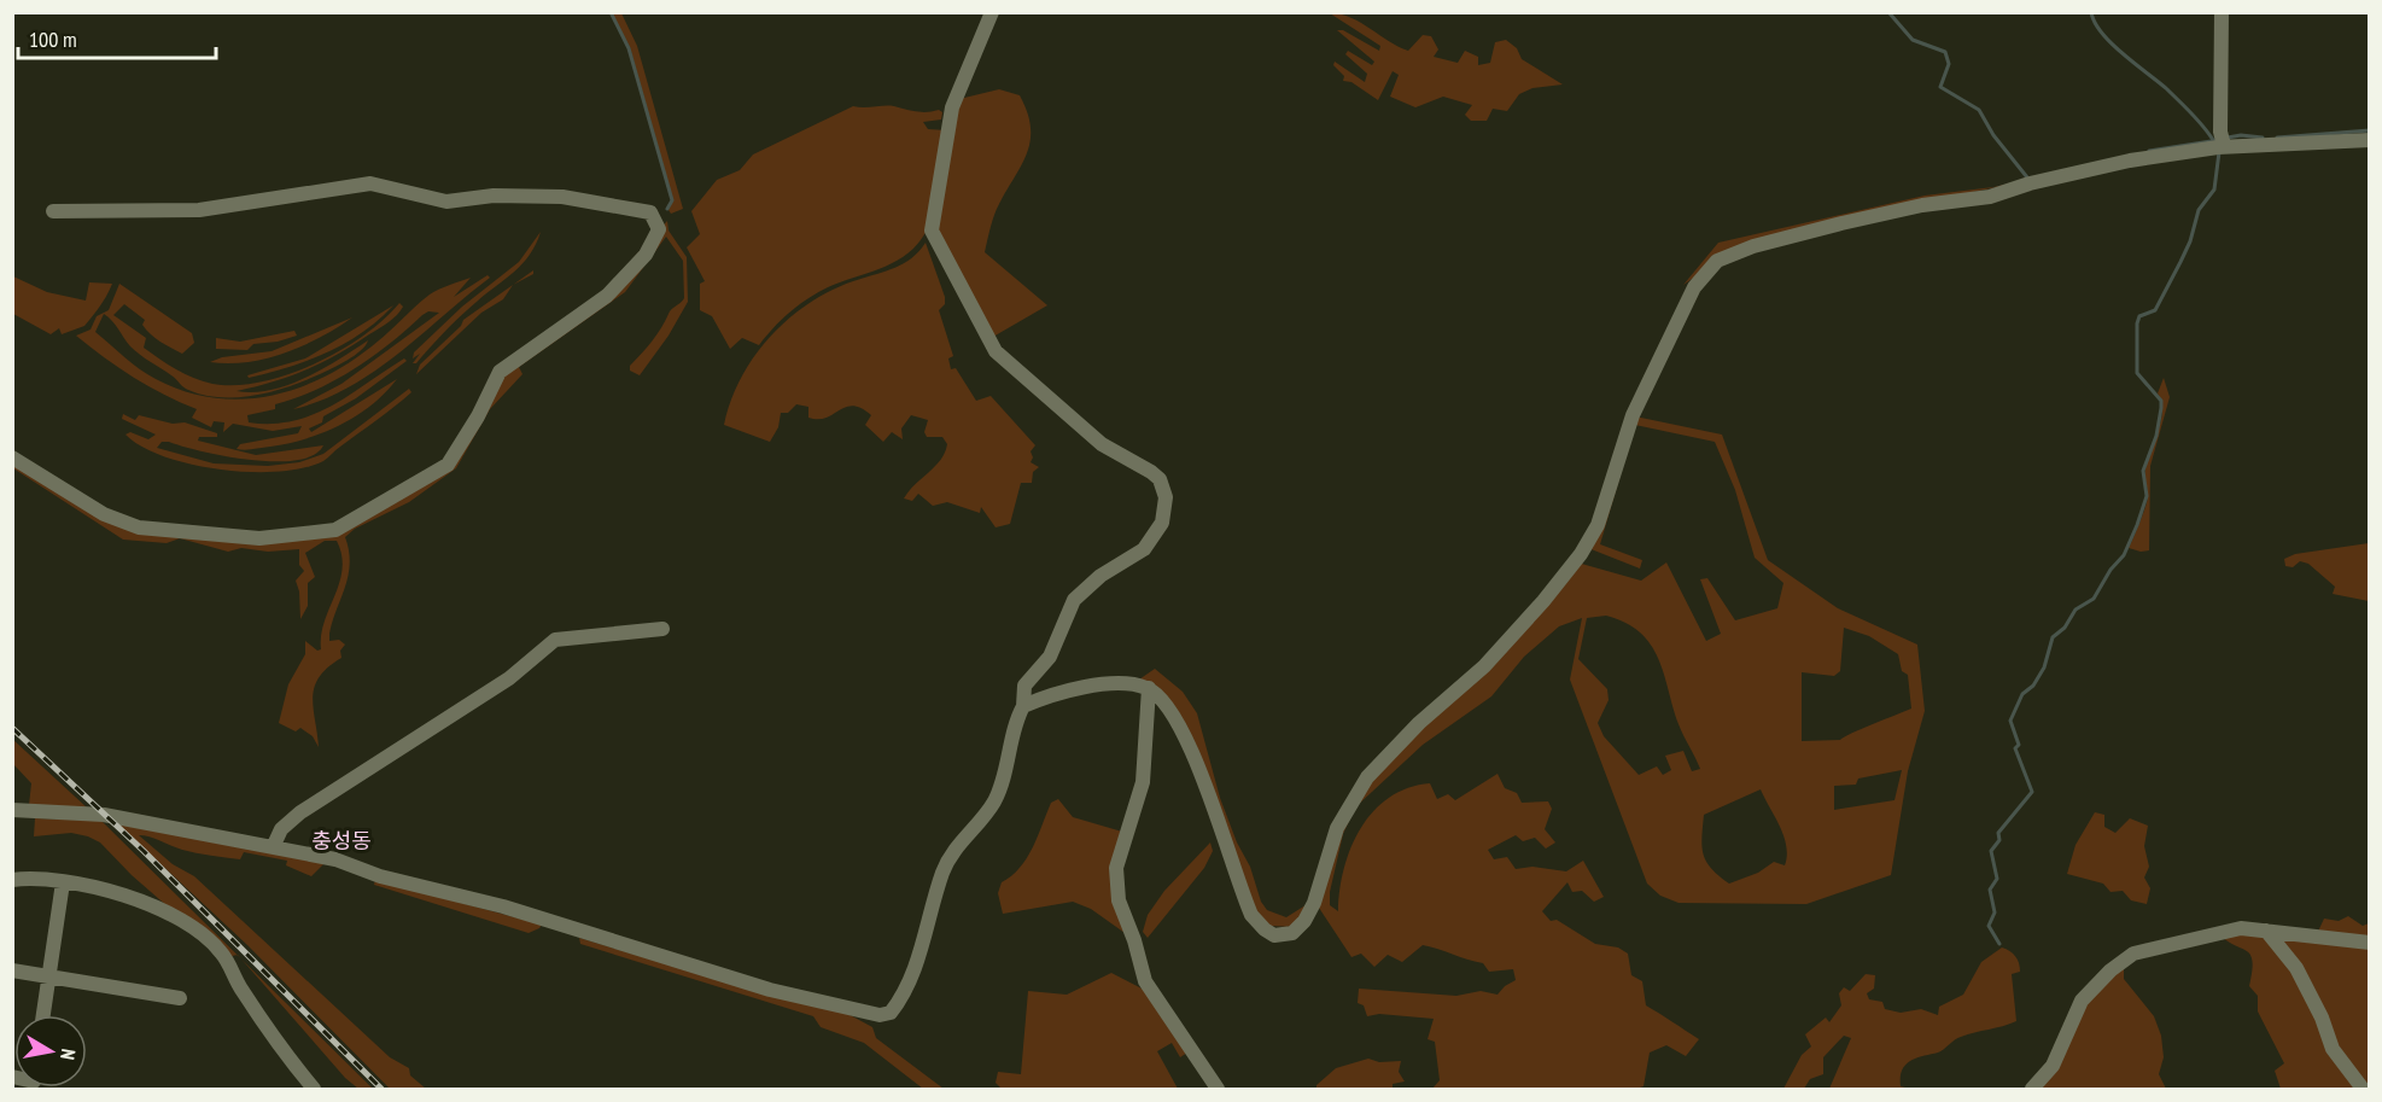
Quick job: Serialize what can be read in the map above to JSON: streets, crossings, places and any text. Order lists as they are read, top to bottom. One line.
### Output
{"districts":["충성동"],"scale_bar":"100 m","north":"right"}
